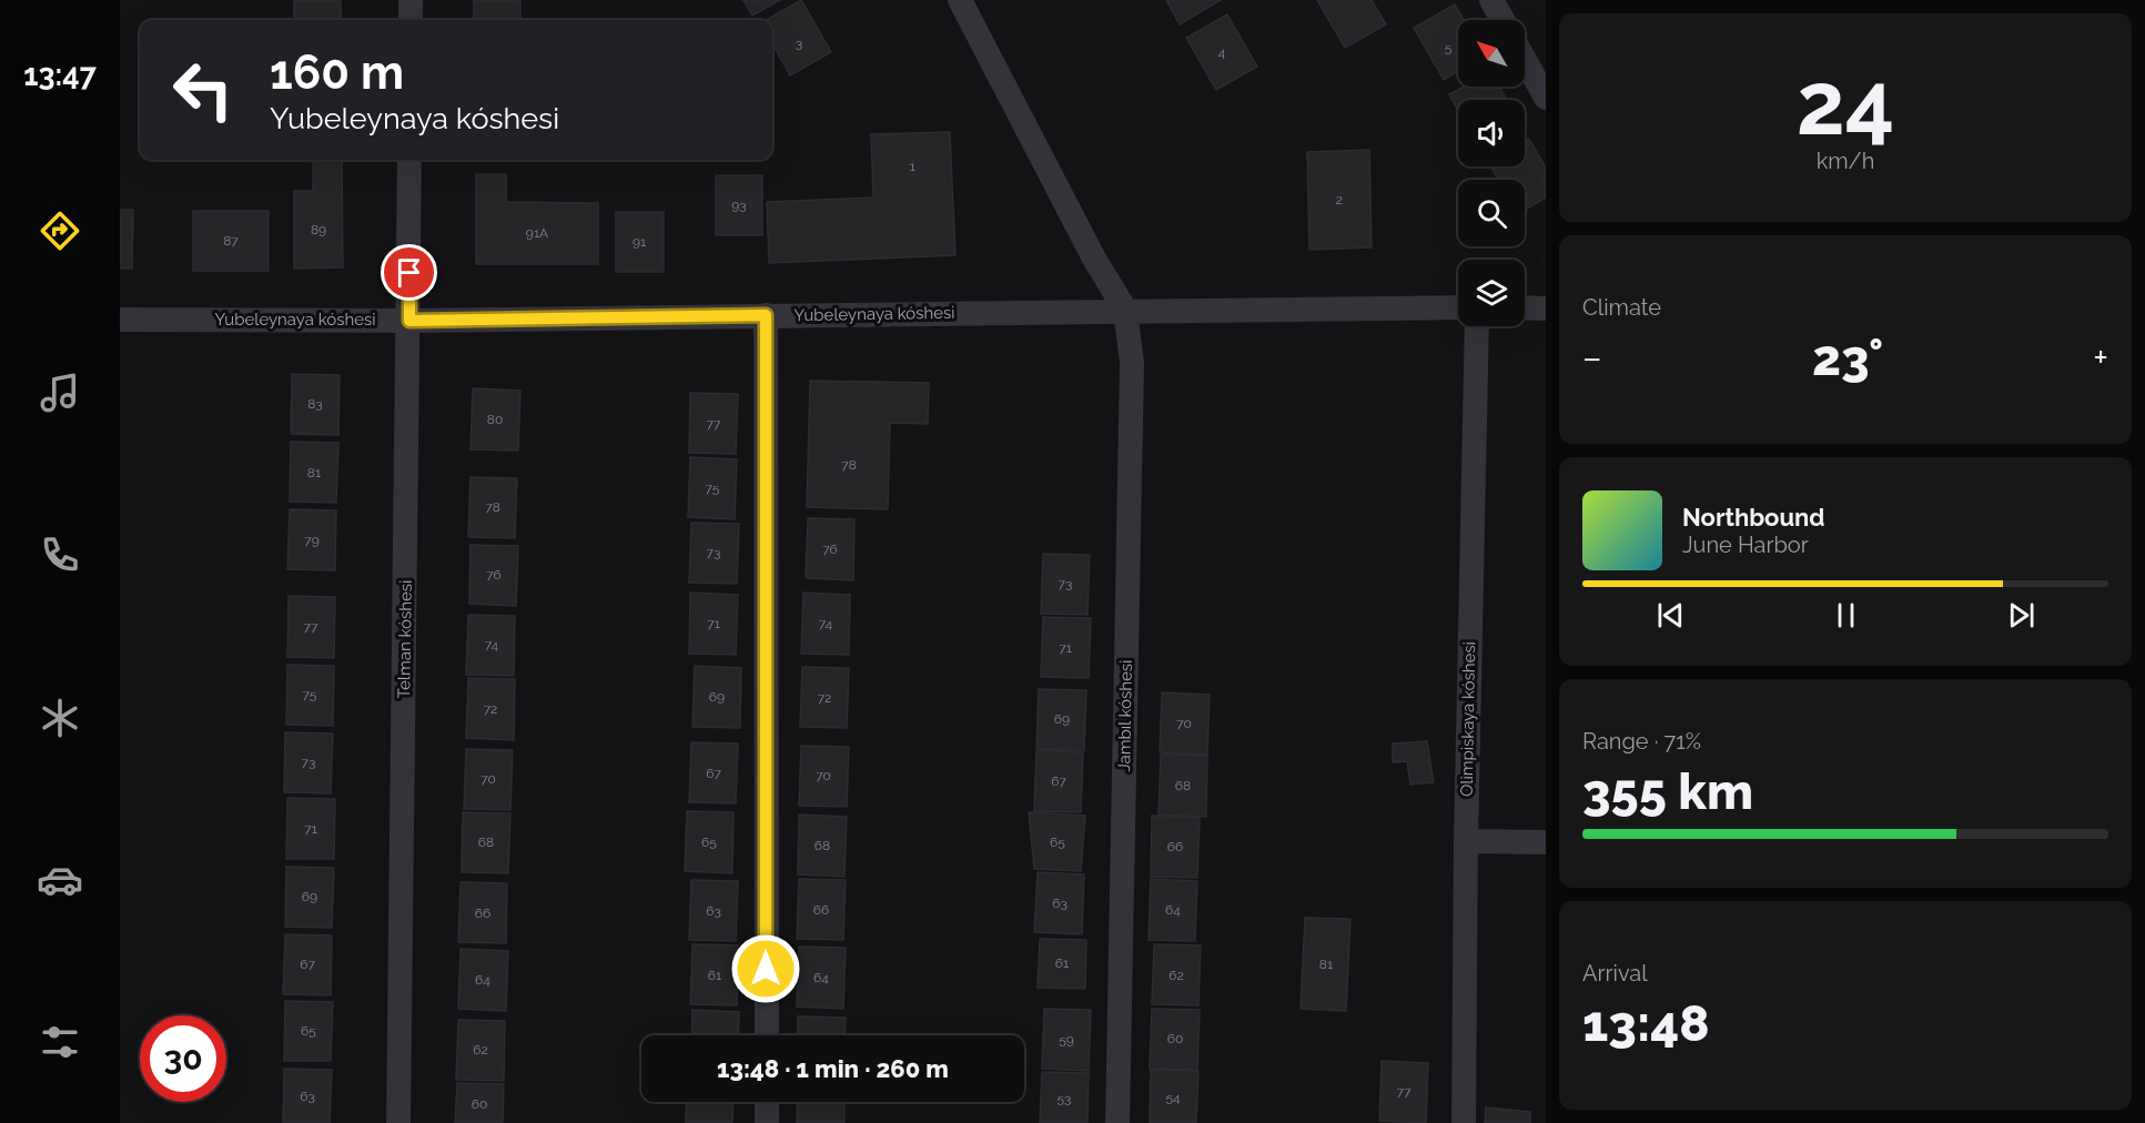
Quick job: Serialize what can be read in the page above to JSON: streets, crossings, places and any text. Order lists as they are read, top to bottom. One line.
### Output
{"streets":{"street":["Yubeleynaya kóshesi","Telman kóshesi","Jambıl kóshesi","Olimpiskaya kóshesi"]},"crossings":[["Yubeleynaya kóshesi","Telman kóshesi"],["Yubeleynaya kóshesi","Jambıl kóshesi"]],"house_numbers":["3","5","4","1","2","93","89","91A","87","91","83","80","77","78","81","75","78","79","76","73","76","73","71","74","77","74","71","75","69","72","72","69","70","73","67","70","70","67","68","71","68","65","65","68","66","69","63","66","64","63","66","61","67","81","61","62","64","64","65","60","59","62","77","63","54","53","60"],"north":"top left","page":{"tabs":"13:47","tile":[["24","km/h"],"Climate",["Range · 71%","355 km"],["Arrival","13:48"]],"turn":["160 m","Yubeleynaya kóshesi"],"heat":["−","23°","+"],"song":["Northbound","June Harbor"],"limit":"30","trip":"13:48 · 1 min · 260 m"}}
